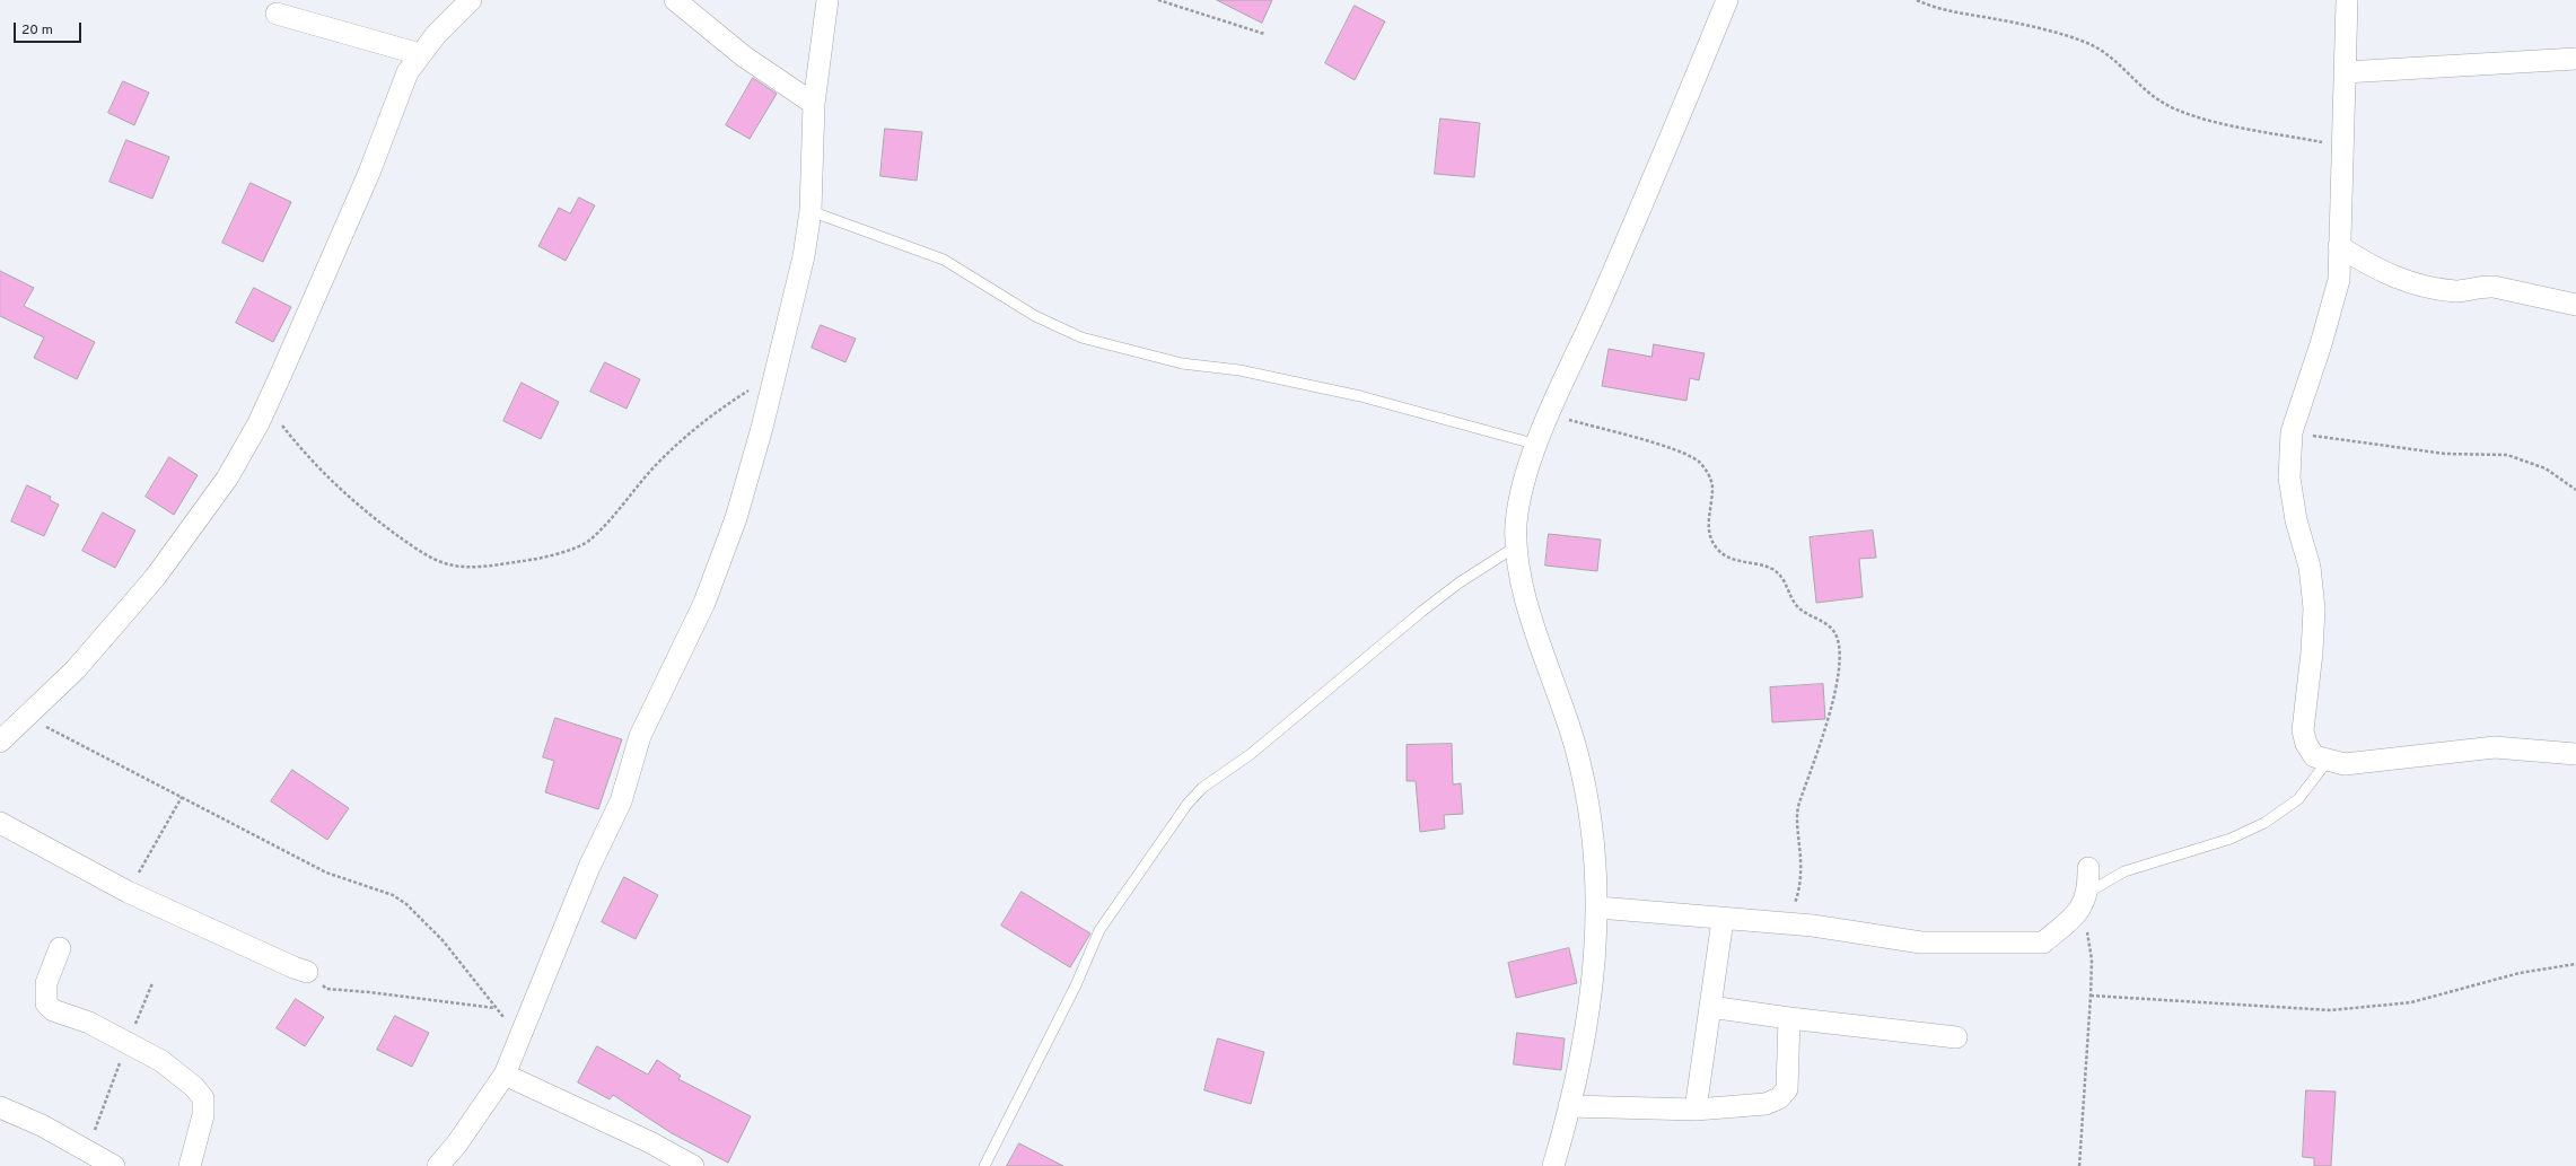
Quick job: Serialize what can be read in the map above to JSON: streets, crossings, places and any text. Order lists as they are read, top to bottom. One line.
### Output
{"scale_bar":"20 m"}
